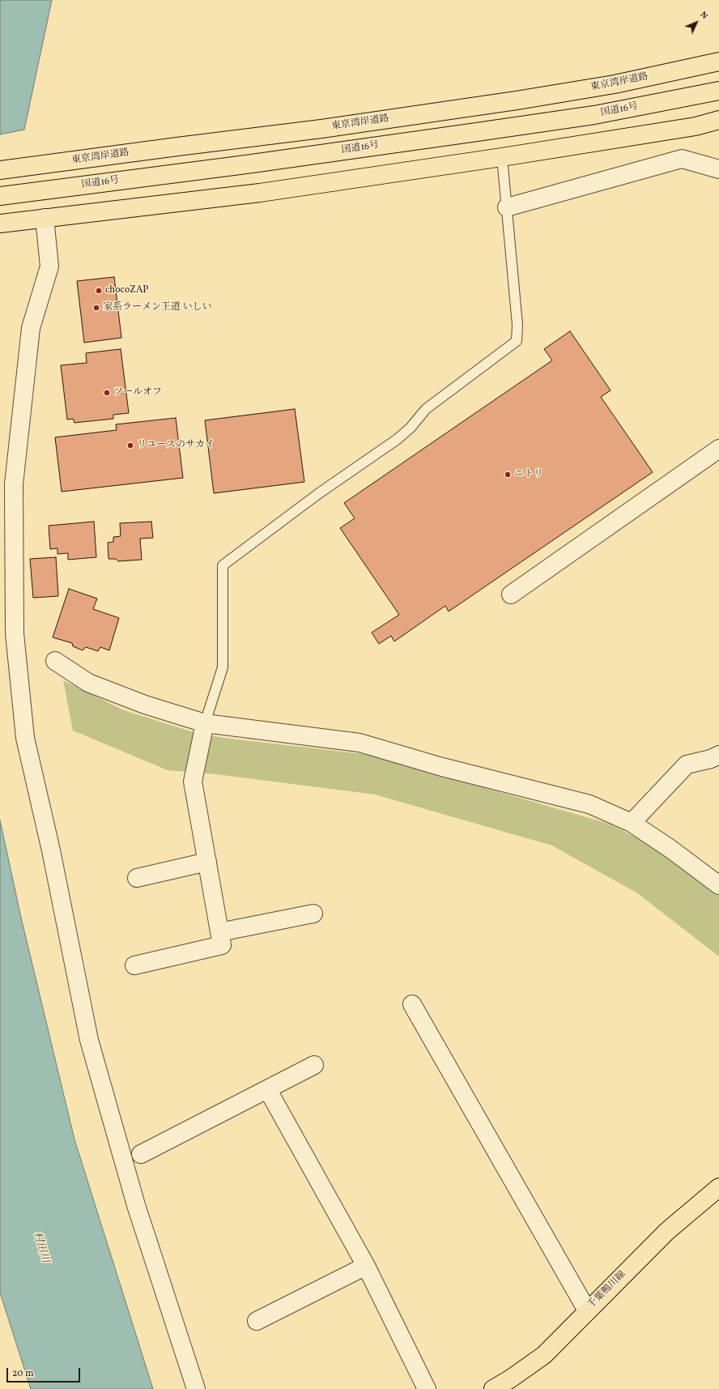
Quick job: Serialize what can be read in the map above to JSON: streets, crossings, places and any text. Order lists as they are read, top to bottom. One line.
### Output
{"streets":{"main road":["東京湾岸道路","国道16号","千葉鴨川線"]},"water":["村田川"],"places":["chocoZAP","家系ラーメン王道 いしい","ツールオフ","リユースのサカイ","ニトリ"],"scale_bar":"20 m","north":"top right"}
